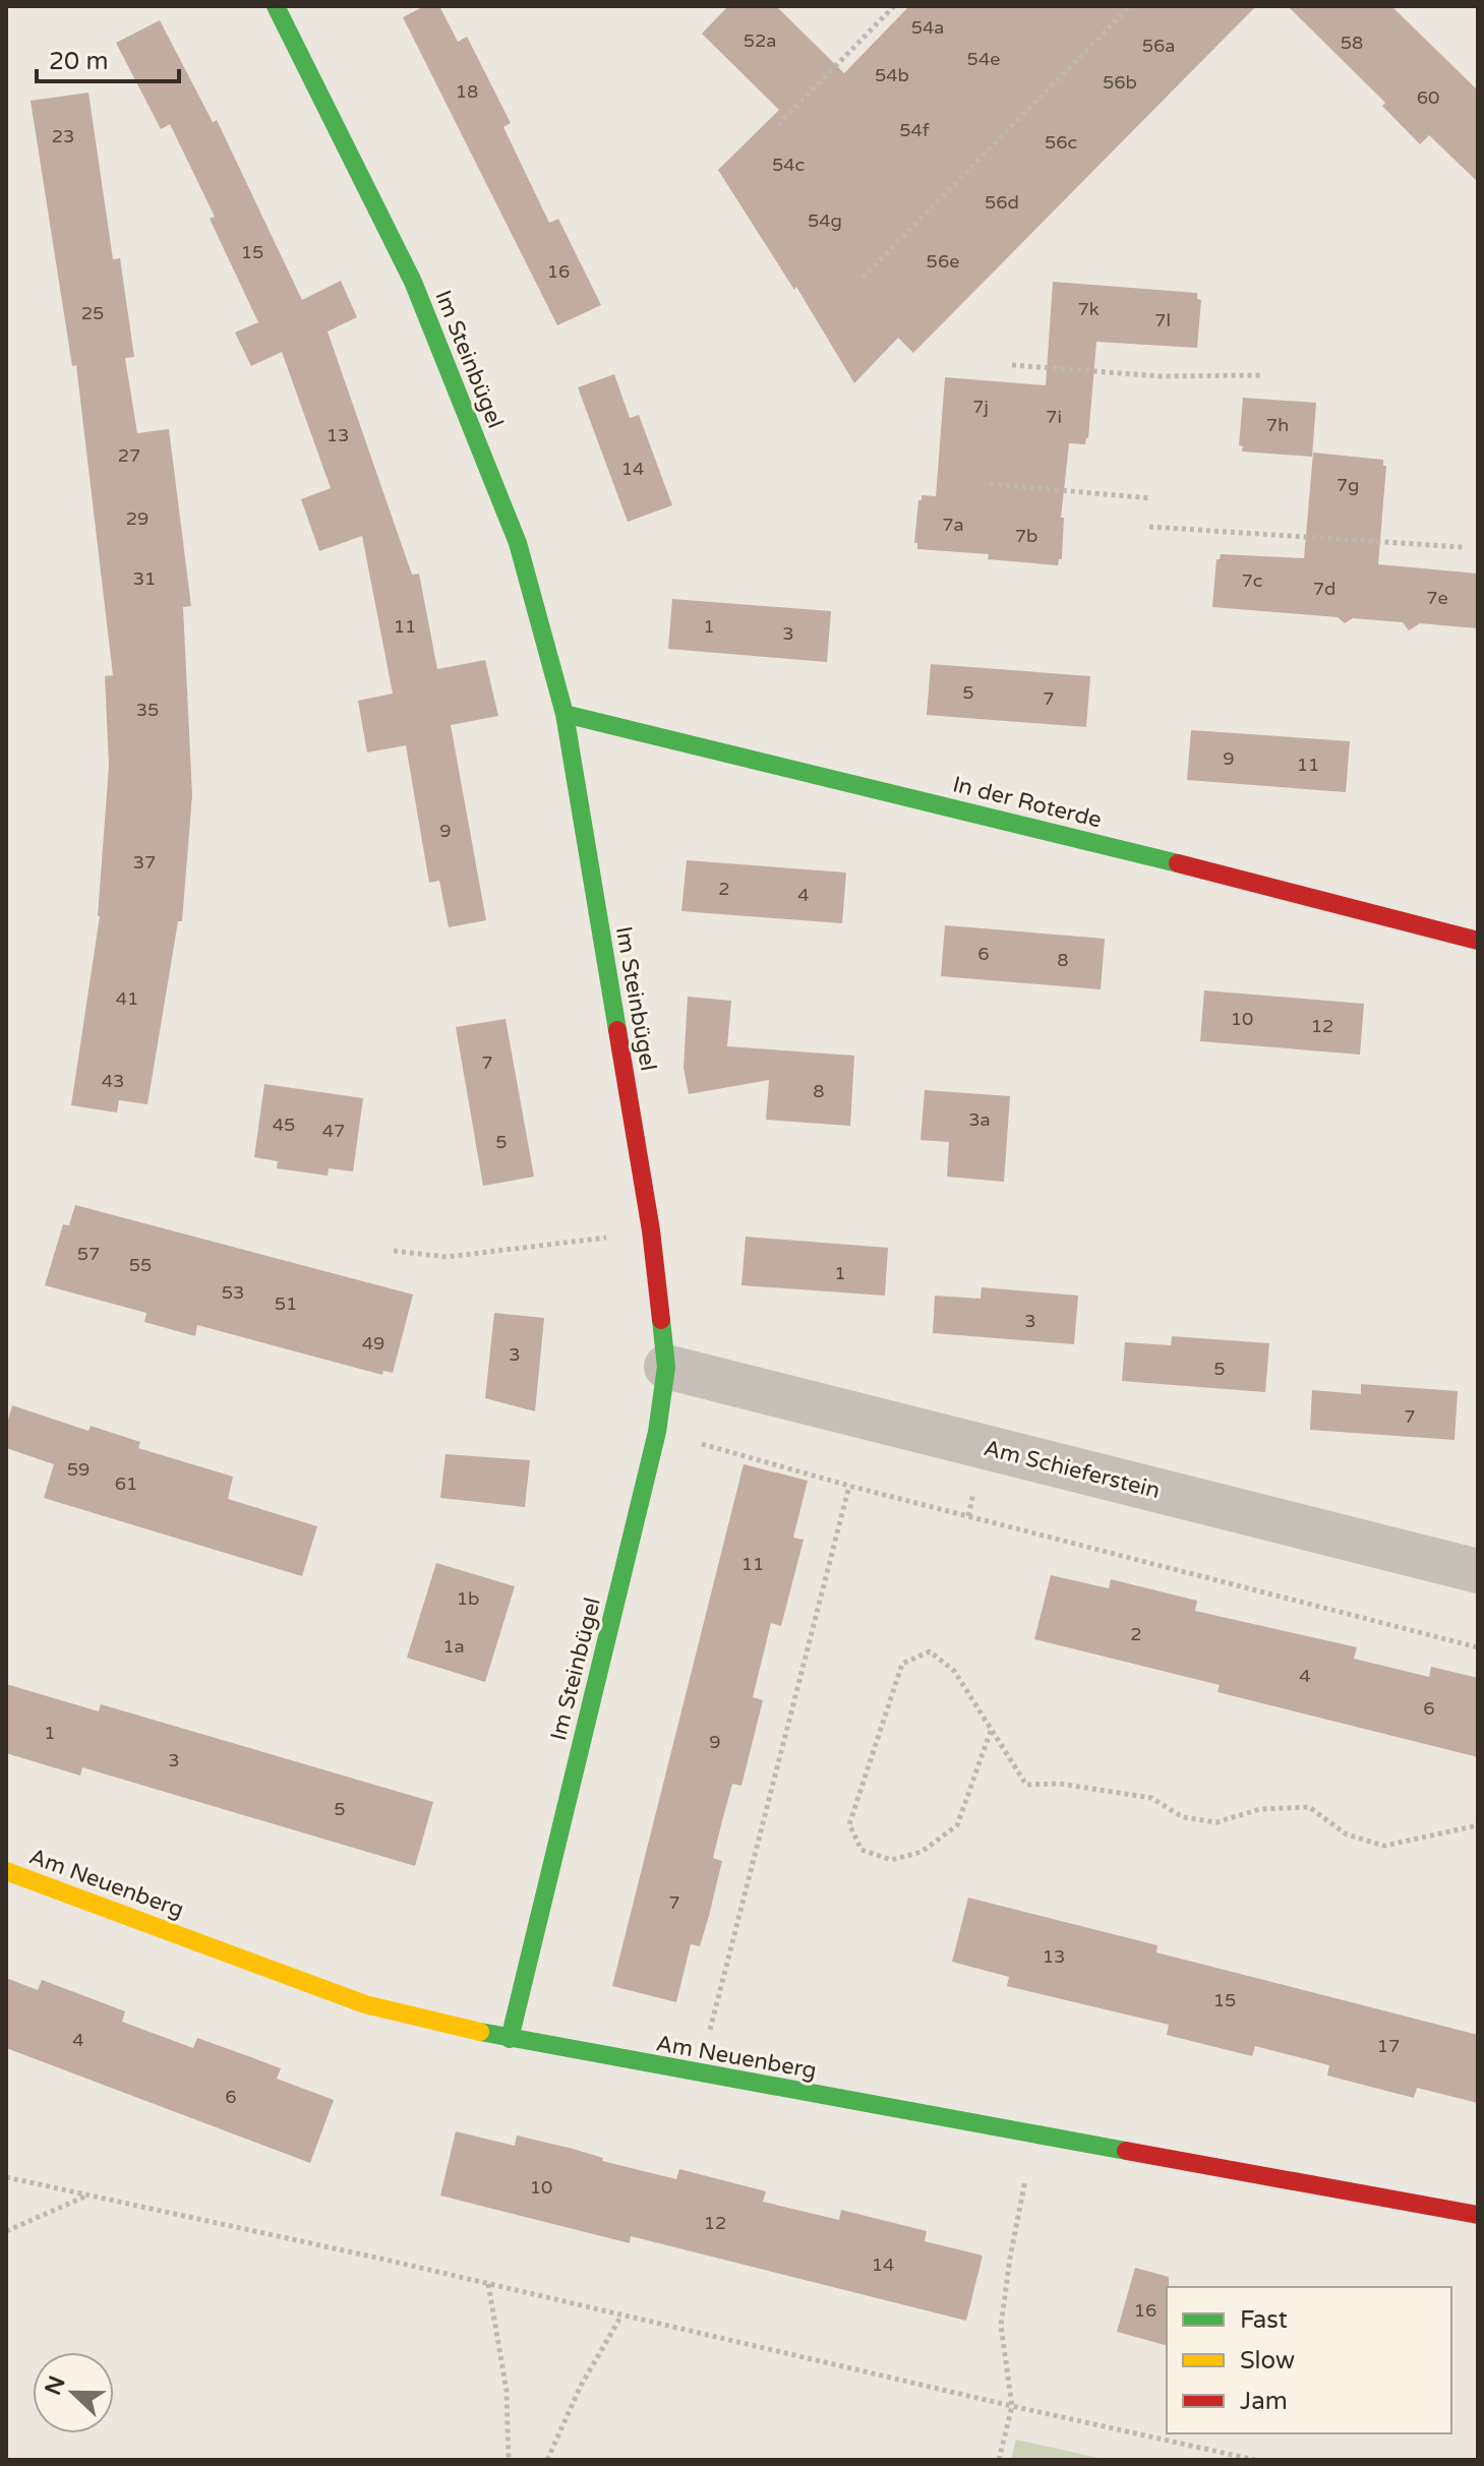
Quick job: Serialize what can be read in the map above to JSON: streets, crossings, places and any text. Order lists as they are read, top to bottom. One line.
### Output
{"streets":{"street":["Im Steinbügel","In der Roterde","Am Schieferstein","Am Neuenberg"]},"crossings":[["Im Steinbügel","In der Roterde"],["Im Steinbügel","Am Schieferstein"],["Im Steinbügel","Am Neuenberg"]],"house_numbers":["54a","52a","58","56a","54e","54b","56b","18","60","54f","23","56c","54c","56d","54g","15","56e","16","7k","25","7l","7j","7i","7h","13","27","14","7g","29","7a","7b","31","7c","7d","7e","11","1","3","5","7","35","9","11","9","37","2","4","6","8","41","10","12","7","43","8","3a","45","47","5","57","55","1","53","51","3","49","3","5","7","59","61","11","1b","2","1a","4","6","1","9","3","5","7","13","15","4","17","6","10","12","14","16"],"legend":["Fast","Slow","Jam"],"scale_bar":"20 m","north":"left"}
